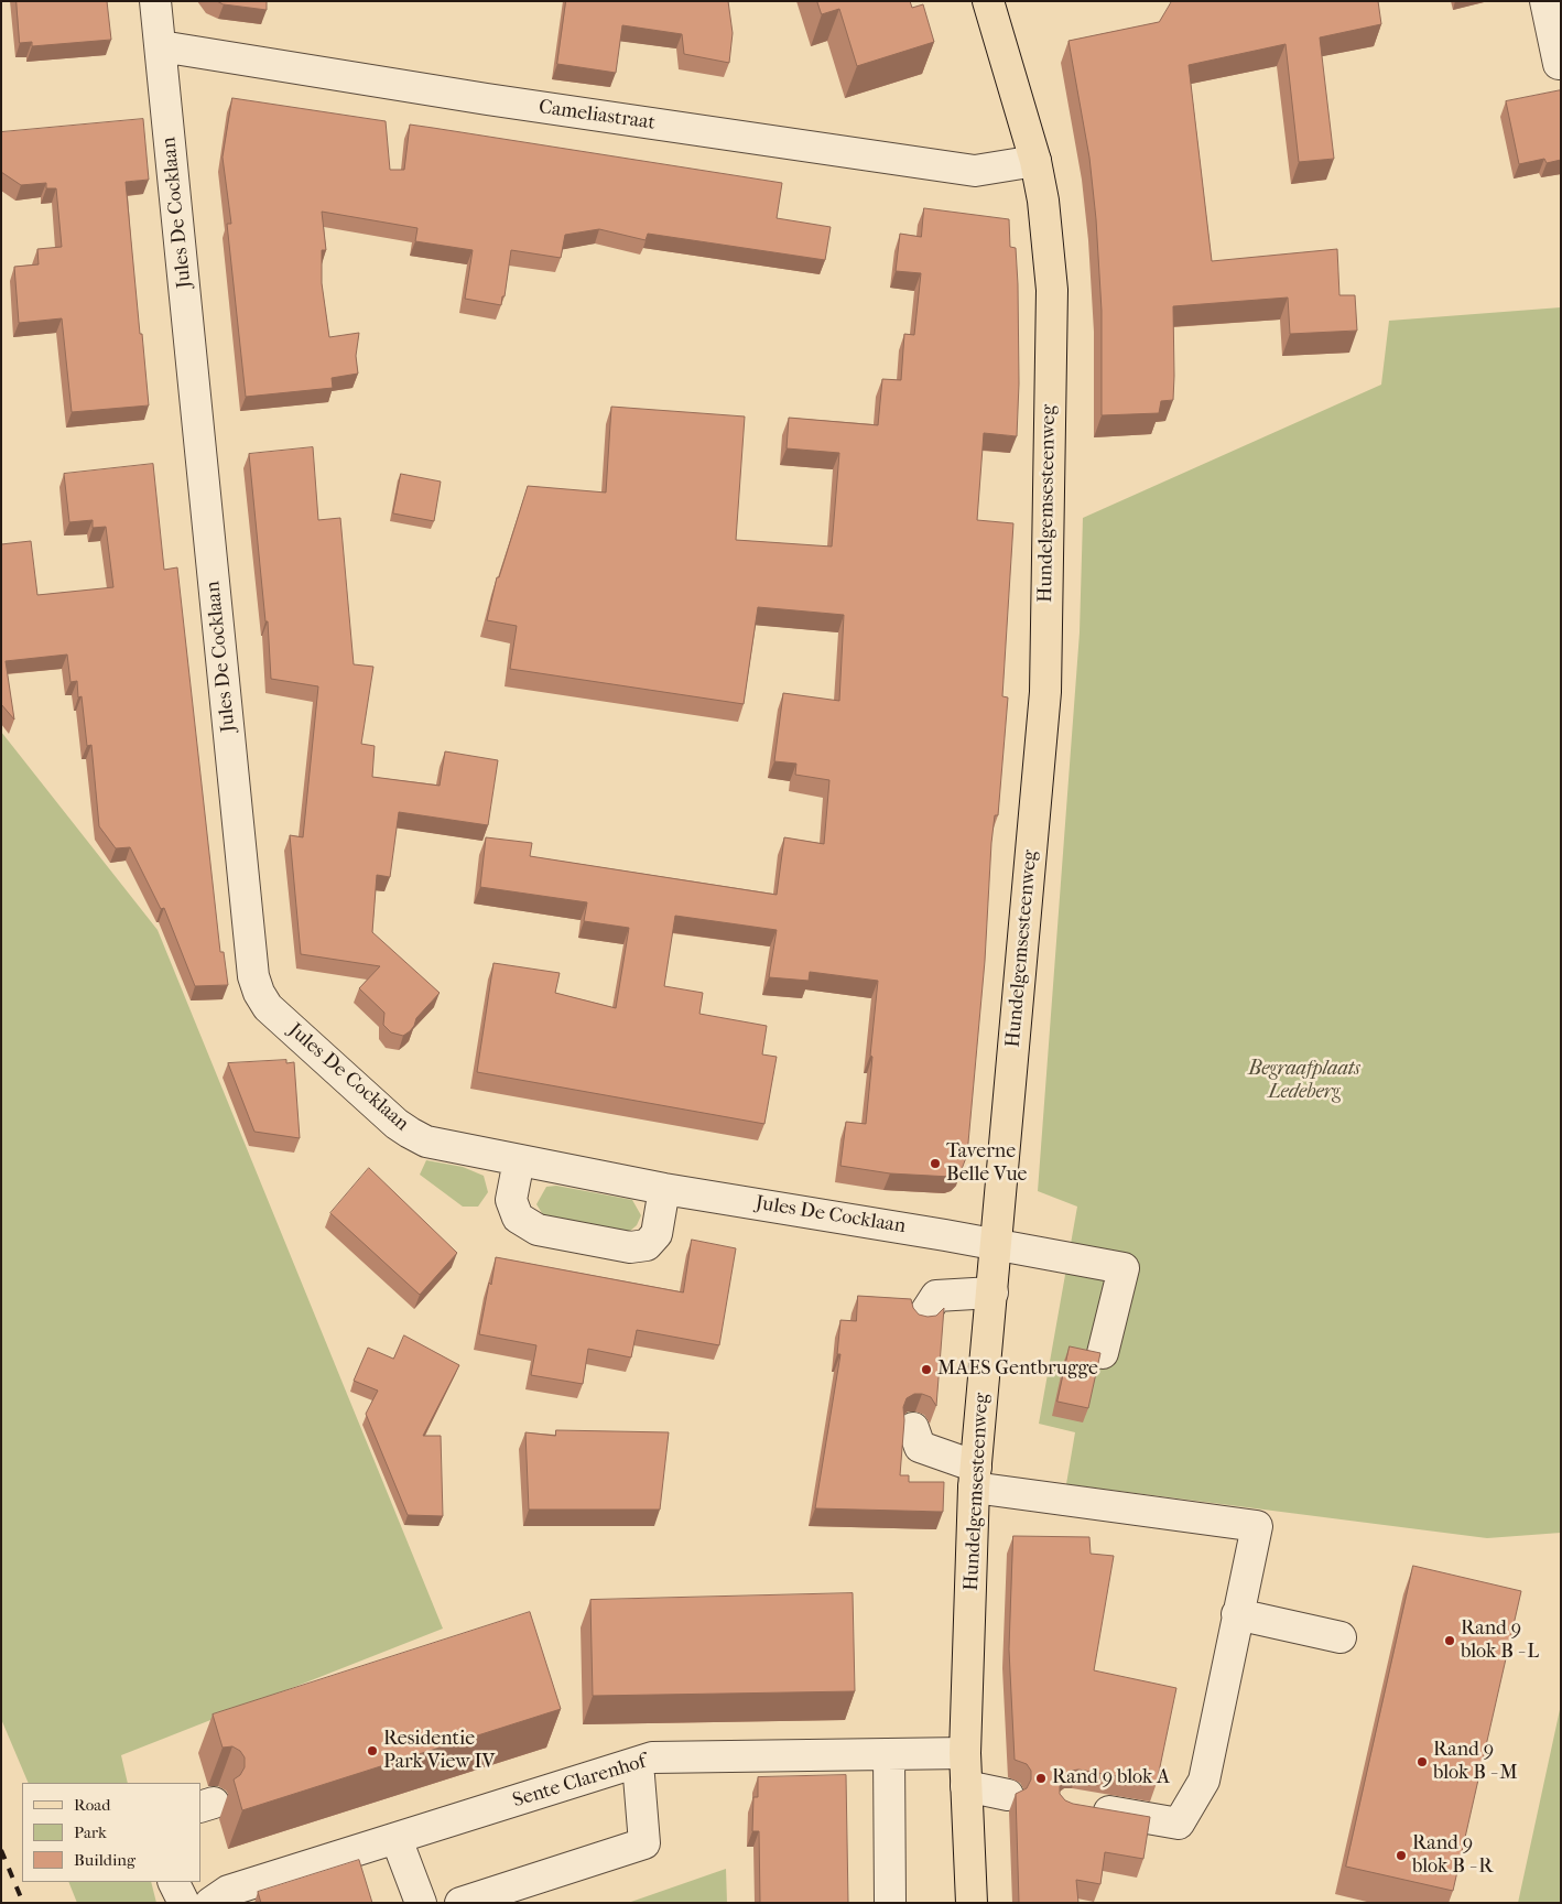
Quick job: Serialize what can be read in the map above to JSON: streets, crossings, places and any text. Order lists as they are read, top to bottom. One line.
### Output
{"streets":{"main road":["Hundelgemsesteenweg"],"street":["Cameliastraat","Jules De Cocklaan","Sente Clarenhof"]},"crossings":[["Cameliastraat","Jules De Cocklaan"],["Cameliastraat","Hundelgemsesteenweg"],["Jules De Cocklaan","Hundelgemsesteenweg"],["Hundelgemsesteenweg","Sente Clarenhof"]],"parks":["Begraafplaats Ledeberg"],"places":["Taverne Belle Vue","MAES Gentbrugge","Rand 9 blok B - L","Residentie Park View IV","Rand 9 blok B - M","Rand 9 blok A","Rand 9 blok B - R"],"legend":["Road","Park","Building"]}
